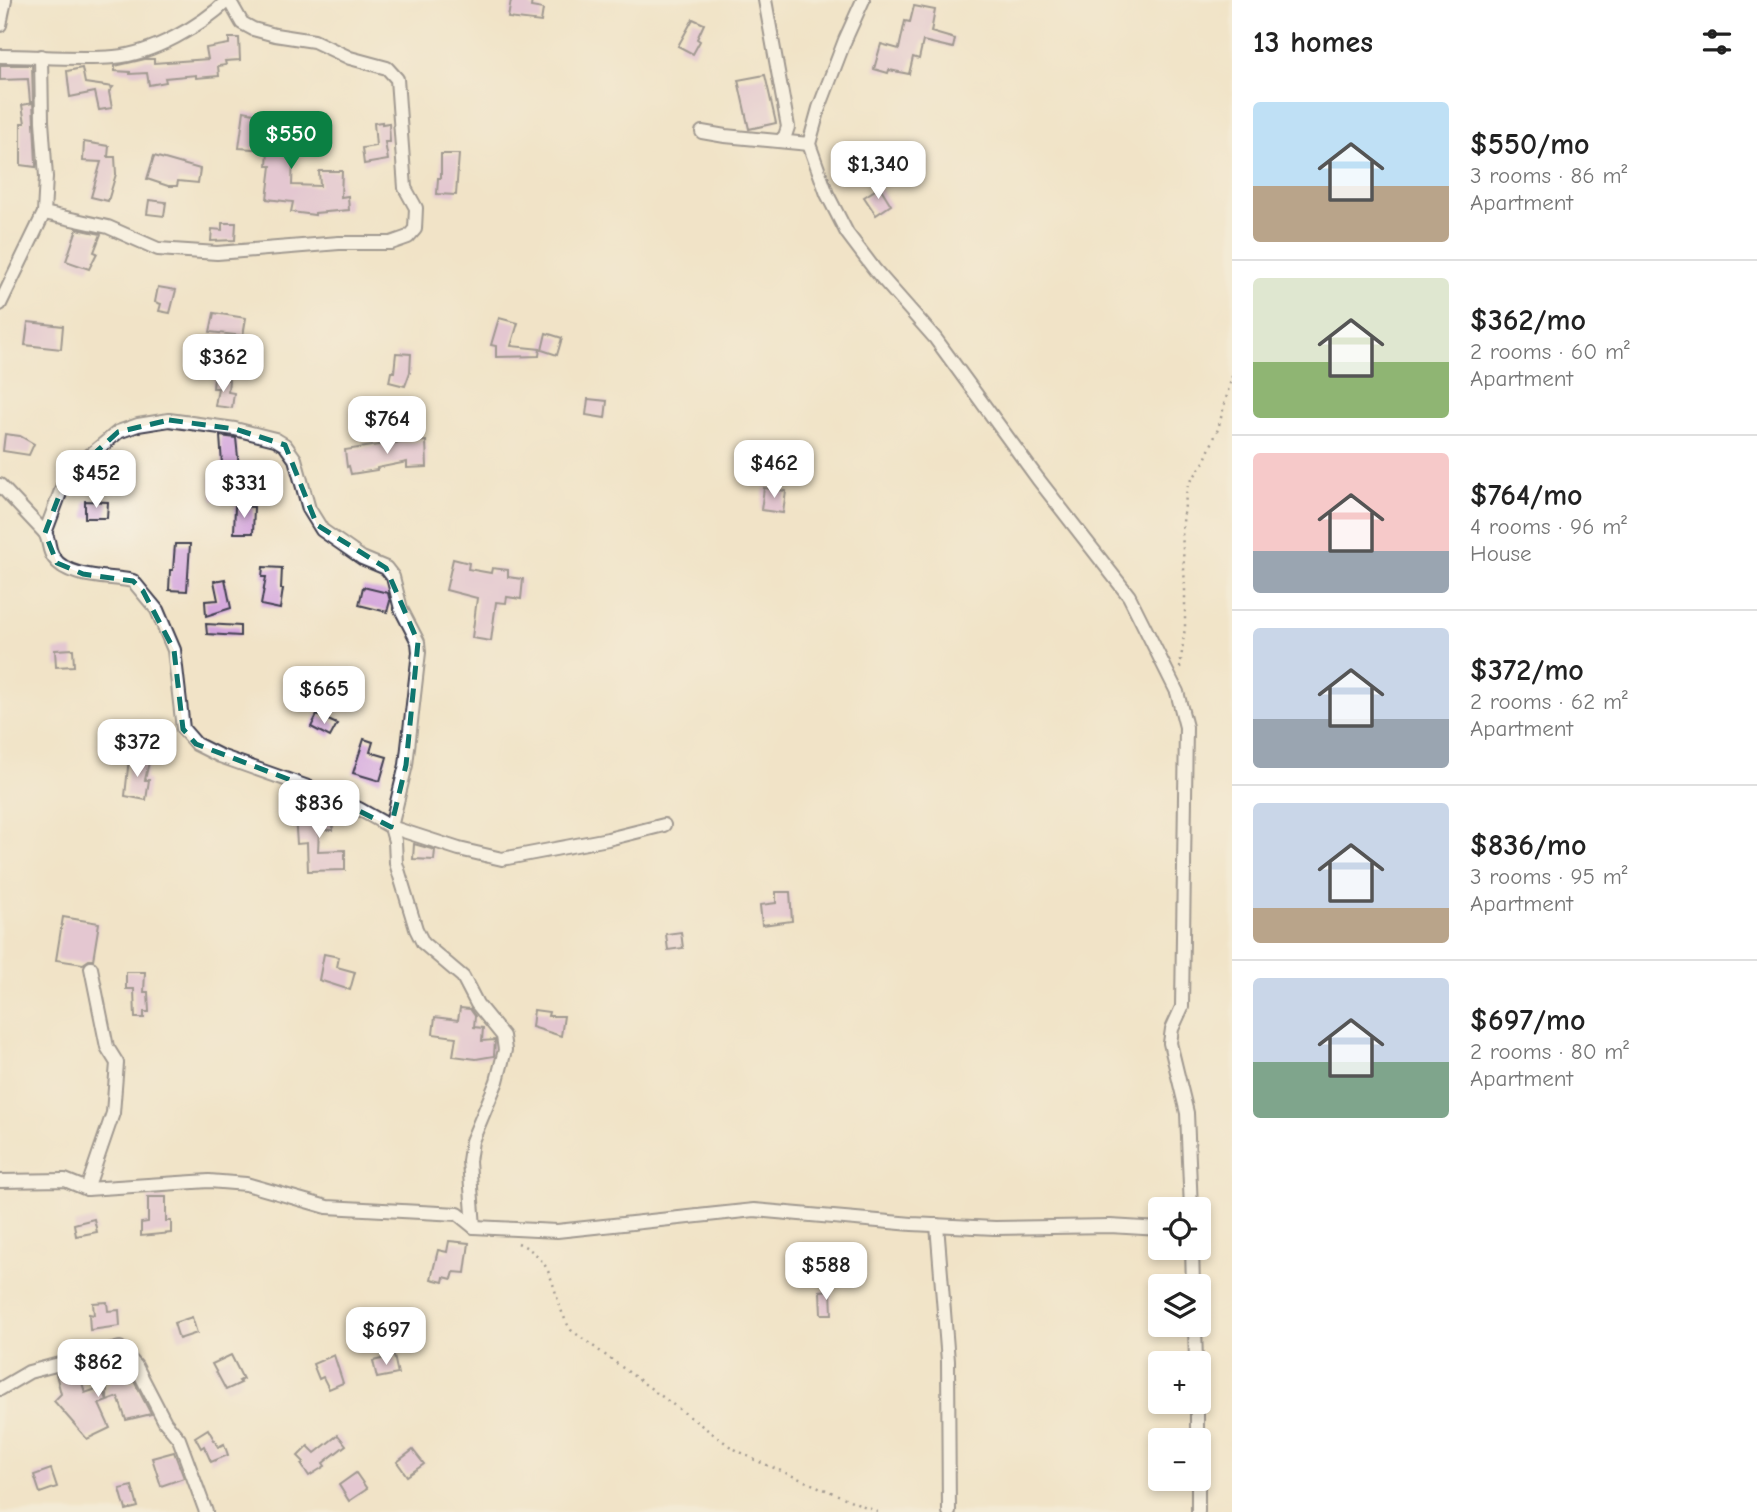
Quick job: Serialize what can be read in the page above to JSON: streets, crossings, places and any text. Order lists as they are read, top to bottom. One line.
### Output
{"page":{"heading":"13 homes","list":[{"name":"$550/mo","note":"3 rooms · 86 m² · Apartment"},{"name":"$362/mo","note":"2 rooms · 60 m² · Apartment"},{"name":"$764/mo","note":"4 rooms · 96 m² · House"},{"name":"$372/mo","note":"2 rooms · 62 m² · Apartment"},{"name":"$836/mo","note":"3 rooms · 95 m² · Apartment"},{"name":"$697/mo","note":"2 rooms · 80 m² · Apartment"}],"price":["$550","$1,340","$362","$764","$462","$452","$331","$665","$372","$836","$588","$697","$862"],"map_buttons":["+","−"]}}
